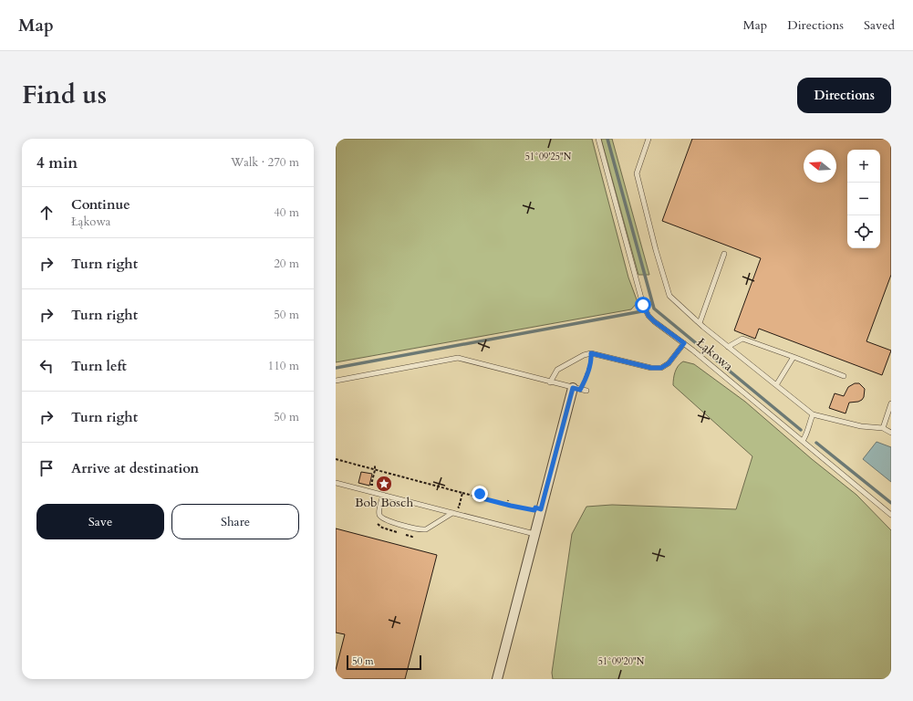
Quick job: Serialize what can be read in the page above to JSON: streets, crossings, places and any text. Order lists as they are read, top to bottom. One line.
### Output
{"streets":{"lane":["Łąkowa"]},"places":{"place":["Bob Bosch"]},"scale_bar":"50 m","north":"left","page":{"header":"Map","nav":["Map","Directions","Saved"],"title":"Find us","buttons":["Directions",["Save","Share"]],"heading":["4 min","Walk · 270 m"],"map_buttons":["+","−"],"list":[["Continue","Łąkowa","40 m"],["Turn right","20 m"],["Turn right","50 m"],["Turn left","110 m"],["Turn right","50 m"],"Arrive at destination"],"scale":"50 m"},"coordinates":["51°09'25\"N","51°09'20\"N"]}
